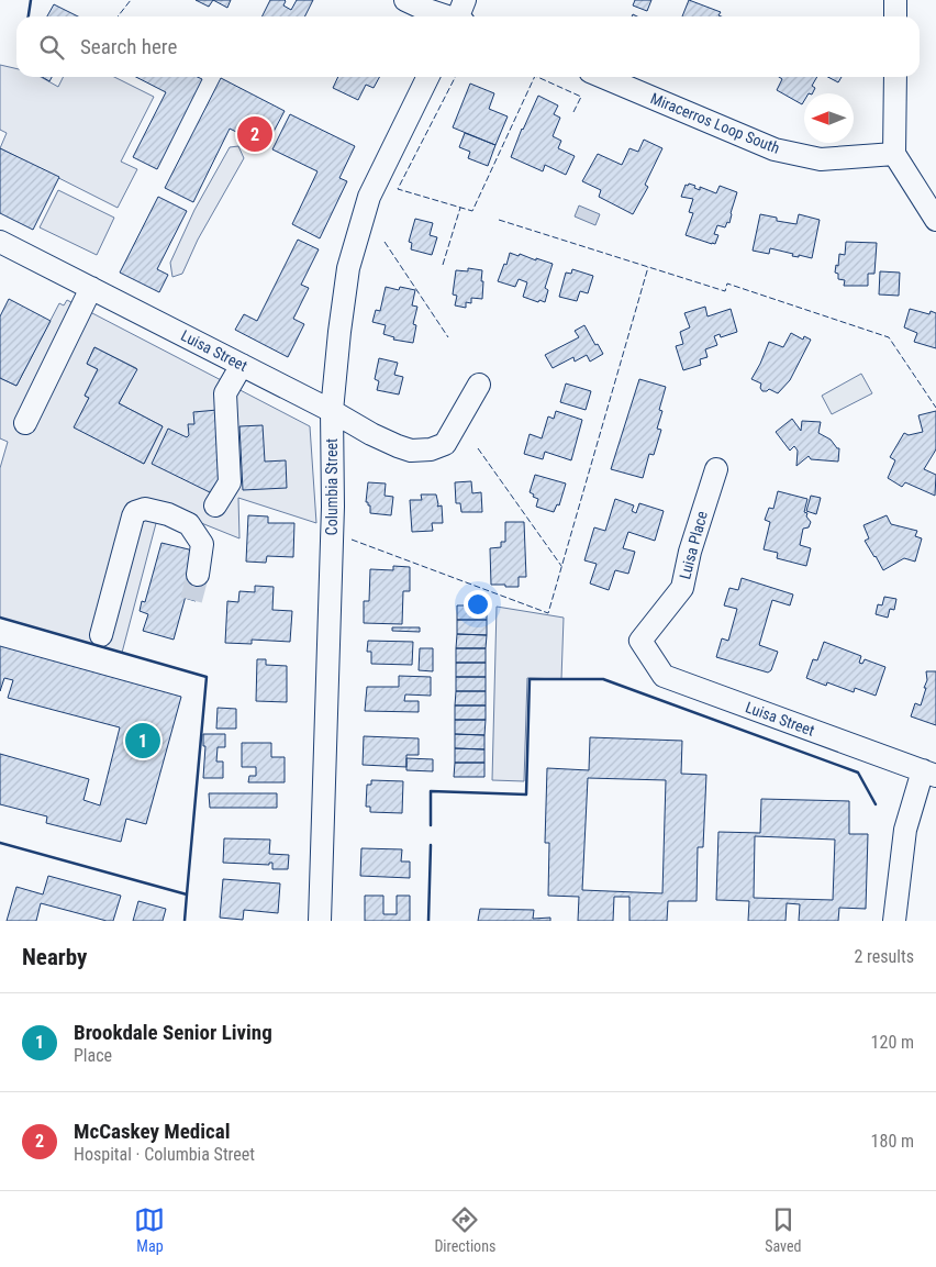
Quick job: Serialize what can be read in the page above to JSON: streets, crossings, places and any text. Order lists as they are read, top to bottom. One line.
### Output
{"streets":{"street":["Miracerros Loop South","Luisa Street","Columbia Street","Luisa Place"]},"crossings":[["Luisa Street","Columbia Street"],["Luisa Street","Luisa Place"]],"north":"left","page":{"search":"Search here","pins":["2","1"],"heading":["Nearby","2 results"],"list":[{"mark":"1","name":"Brookdale Senior Living","note":"Place","value":"120 m"},{"mark":"2","name":"McCaskey Medical","note":"Hospital · Columbia Street","value":"180 m"}],"nav":["Map","Directions","Saved"]}}
